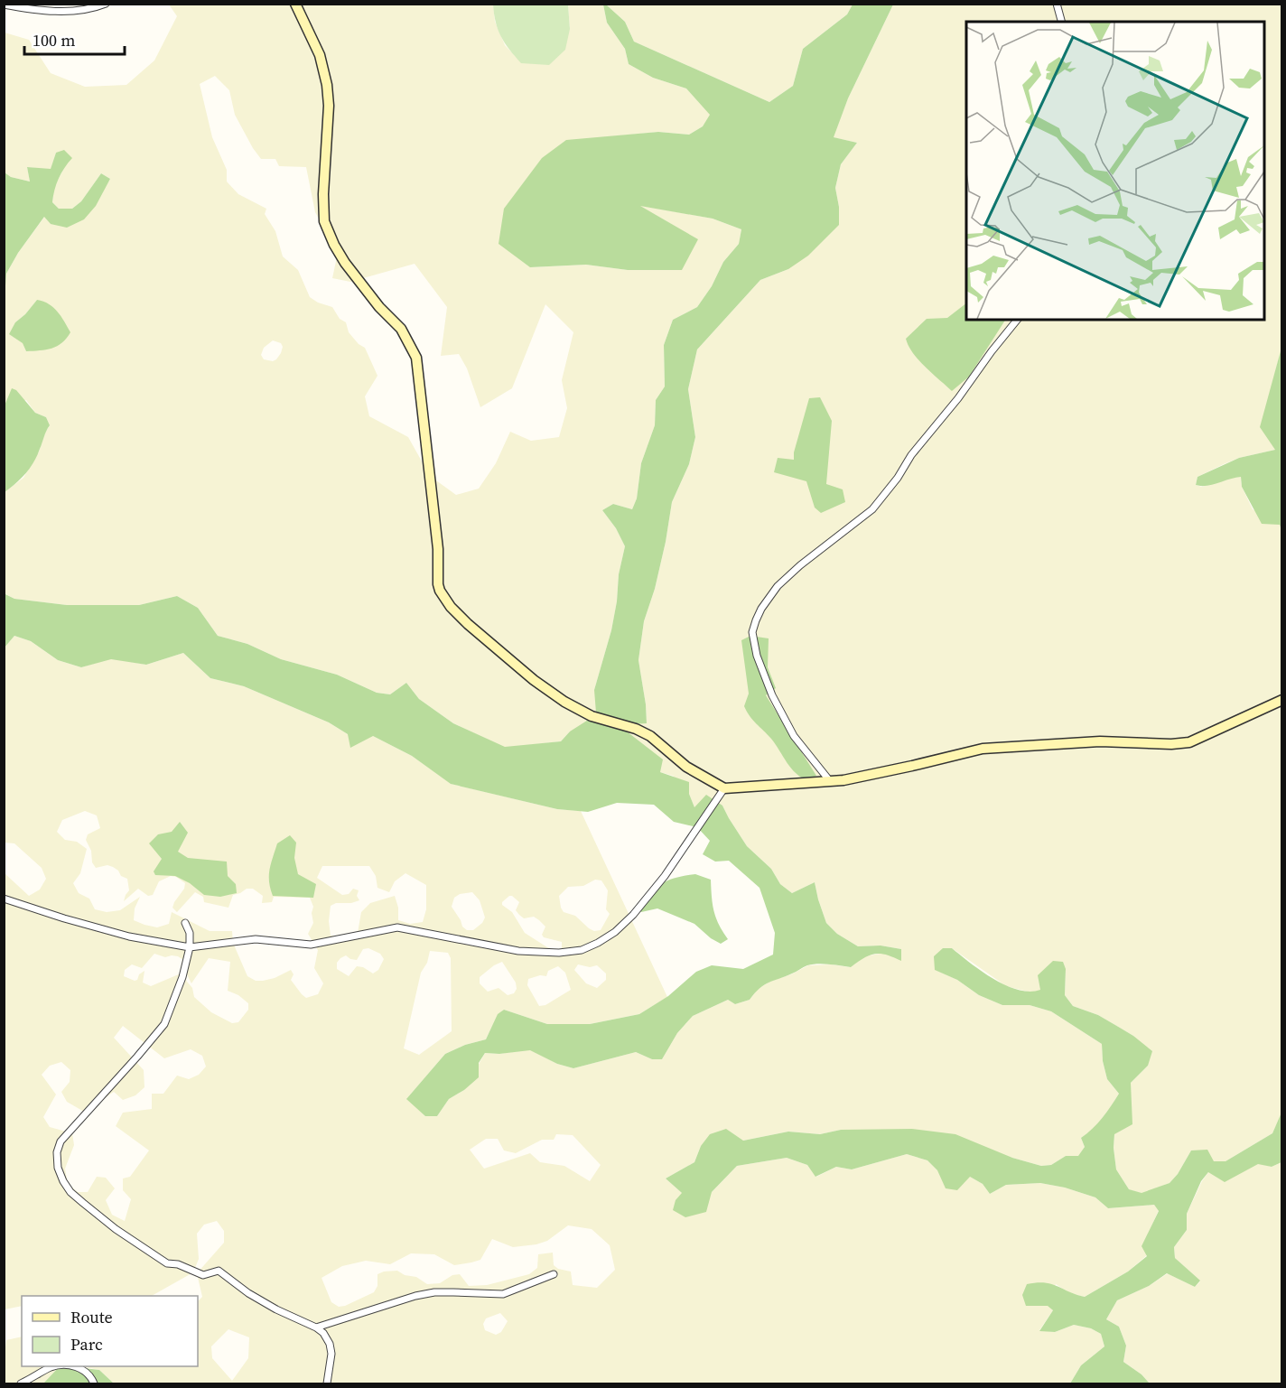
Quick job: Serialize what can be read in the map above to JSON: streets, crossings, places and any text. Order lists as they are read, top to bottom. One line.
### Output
{"legend":["Route","Parc"],"scale_bar":"100 m"}
